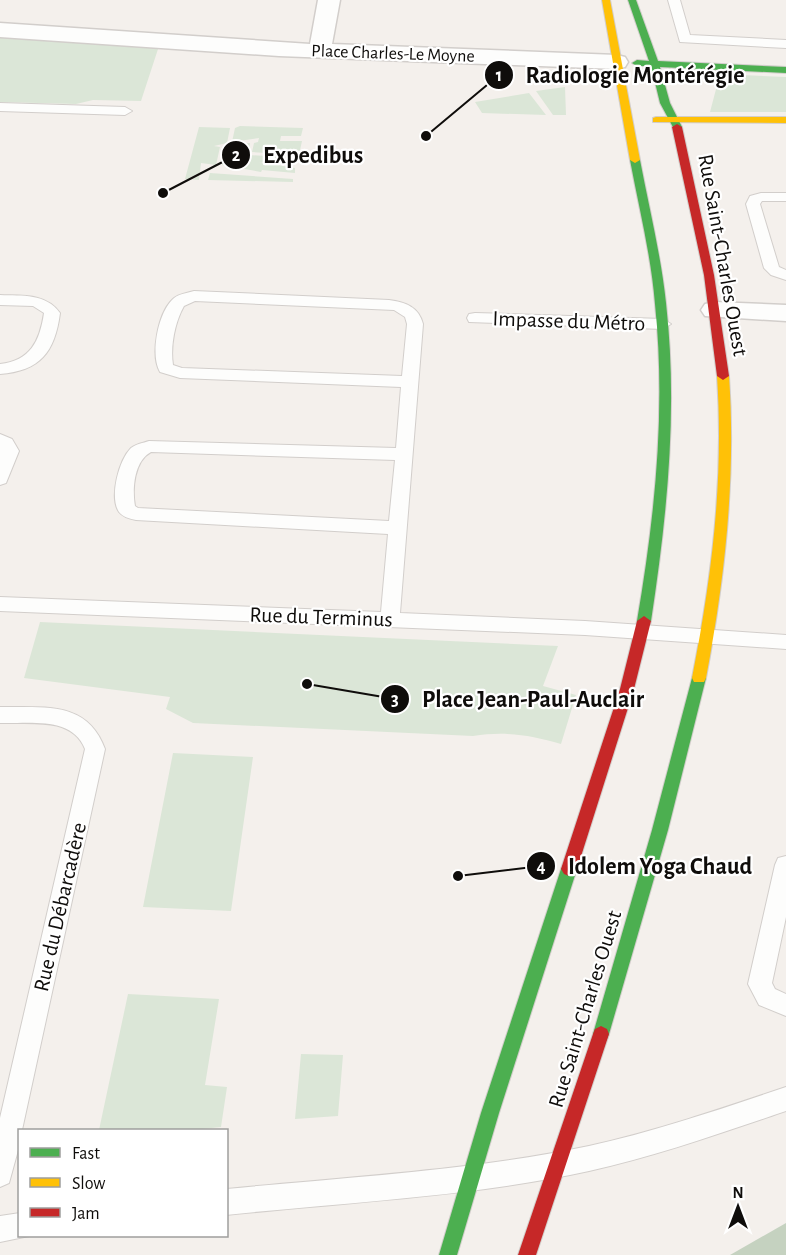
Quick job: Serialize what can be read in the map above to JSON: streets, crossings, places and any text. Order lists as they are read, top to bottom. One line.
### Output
{"streets":{"street":["Place Charles-Le Moyne","Rue Saint-Charles Ouest"],"lane":["Impasse du Métro","Rue du Terminus","Rue du Débarcadère"]},"crossings":[["Place Charles-Le Moyne","Rue Saint-Charles Ouest"],["Rue Saint-Charles Ouest","Rue du Terminus"]],"places":["Radiologie Montérégie","Expedibus","Place Jean-Paul-Auclair","Idolem Yoga Chaud"],"legend":["Fast","Slow","Jam"],"north":"top"}
